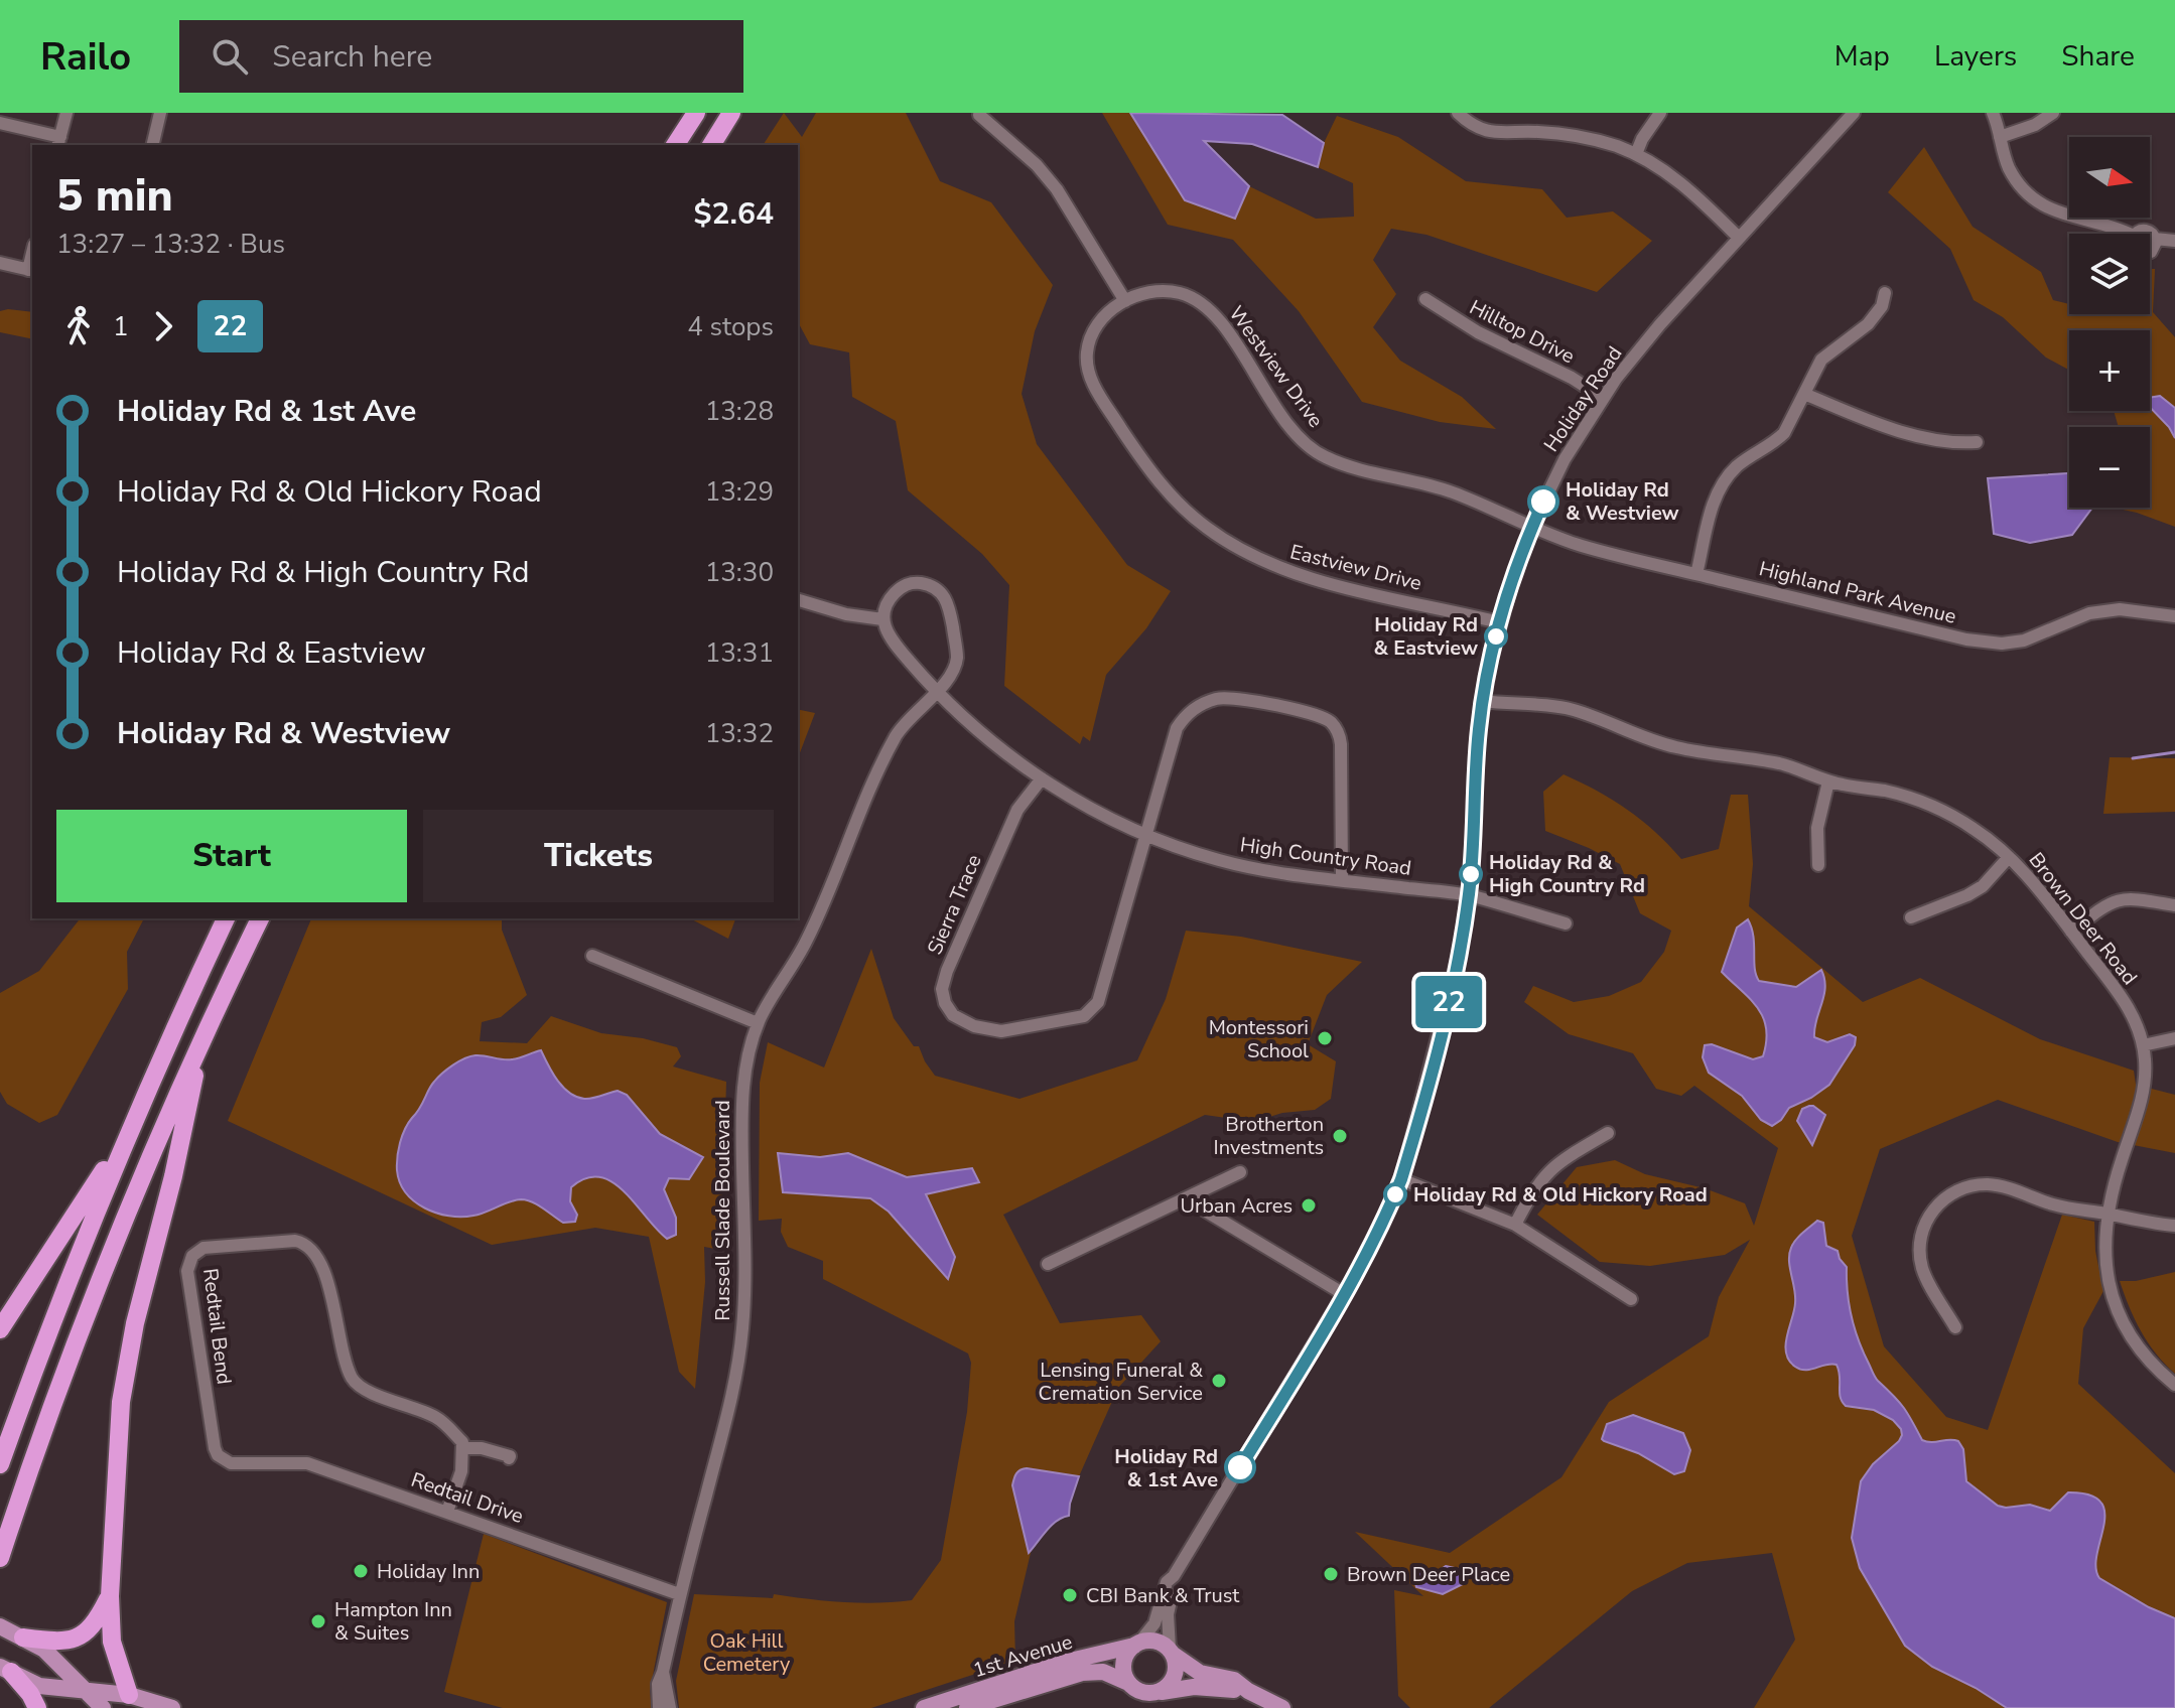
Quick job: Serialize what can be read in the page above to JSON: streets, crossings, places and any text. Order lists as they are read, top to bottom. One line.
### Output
{"streets":{"main road":["1st Avenue"],"street":["Hilltop Drive","Westview Drive","Holiday Road","Eastview Drive","Highland Park Avenue","High Country Road","Sierra Trace","Brown Deer Road","Russell Slade Boulevard","Redtail Bend","Redtail Drive"]},"crossings":[["Hilltop Drive","Holiday Road"],["Westview Drive","Holiday Road"],["Westview Drive","Eastview Drive"],["Westview Drive","Highland Park Avenue"],["Holiday Road","Eastview Drive"],["Holiday Road","Highland Park Avenue"],["Holiday Road","High Country Road"],["Holiday Road","Brown Deer Road"],["Holiday Road","1st Avenue"],["High Country Road","Sierra Trace"],["High Country Road","Russell Slade Boulevard"],["Russell Slade Boulevard","Redtail Drive"],["Redtail Bend","Redtail Drive"]],"parks":["Oak Hill Cemetery"],"places":["Holiday Rd & Westview","Holiday Rd & Eastview","Holiday Rd & High Country Rd","Montessori School","Brotherton Investments","Holiday Rd & Old Hickory Road","Urban Acres","Lensing Funeral & Cremation Service","Holiday Rd & 1st Ave","Holiday Inn","Brown Deer Place","CBI Bank & Trust","Hampton Inn & Suites"],"lines":["bus line 22"],"north":"right","page":{"header":"Railo","search":"Search here","nav":["Map","Layers","Share"],"on_map":"22","map_buttons":["+","−"],"heading":["5 min","13:27 – 13:32 · Bus","$2.64"],"legs":["1","22","4 stops"],"list":[{"name":"Holiday Rd & 1st Ave","value":"13:28"},{"name":"Holiday Rd & Old Hickory Road","value":"13:29"},{"name":"Holiday Rd & High Country Rd","value":"13:30"},{"name":"Holiday Rd & Eastview","value":"13:31"},{"name":"Holiday Rd & Westview","value":"13:32"}],"buttons":["Start","Tickets"]}}
